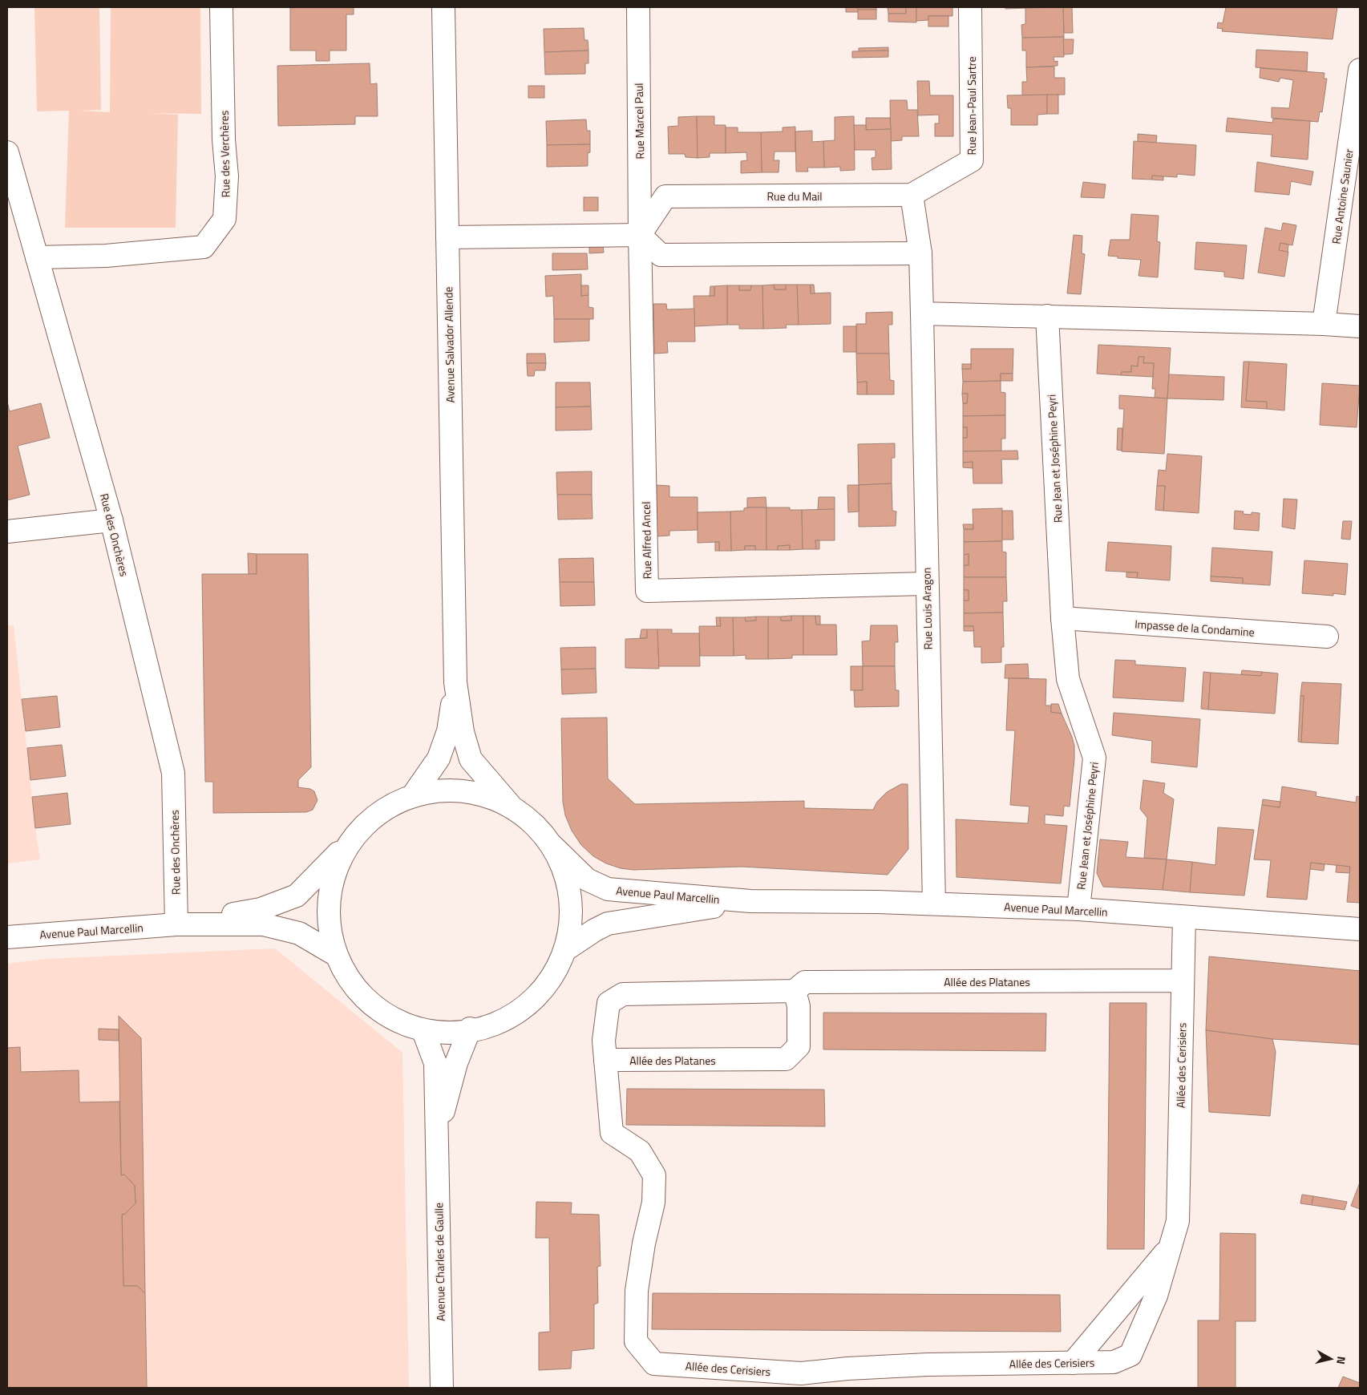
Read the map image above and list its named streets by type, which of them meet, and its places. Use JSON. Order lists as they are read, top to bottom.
{
  "streets": {
    "street": [
      "Rue Jean-Paul Sartre",
      "Rue Marcel Paul",
      "Rue des Verchères",
      "Rue du Mail",
      "Rue Antoine Saunier",
      "Avenue Salvador Allende",
      "Rue Jean et Joséphine Peyri",
      "Rue des Onchères",
      "Rue Alfred Ancel",
      "Rue Louis Aragon",
      "Impasse de la Condamine",
      "Avenue Paul Marcellin",
      "Allée des Platanes",
      "Allée des Cerisiers",
      "Avenue Charles de Gaulle"
    ]
  },
  "crossings": [
    ["Rue Jean-Paul Sartre", "Rue du Mail"],
    ["Rue Marcel Paul", "Rue du Mail"],
    ["Rue Marcel Paul", "Rue Alfred Ancel"],
    ["Rue des Verchères", "Rue des Onchères"],
    ["Rue du Mail", "Rue Alfred Ancel"],
    ["Avenue Salvador Allende", "Avenue Paul Marcellin"],
    ["Rue Jean et Joséphine Peyri", "Impasse de la Condamine"],
    ["Rue Jean et Joséphine Peyri", "Avenue Paul Marcellin"],
    ["Rue des Onchères", "Avenue Paul Marcellin"],
    ["Rue Alfred Ancel", "Rue Louis Aragon"],
    ["Rue Louis Aragon", "Avenue Paul Marcellin"],
    ["Avenue Paul Marcellin", "Allée des Cerisiers"],
    ["Allée des Platanes", "Allée des Cerisiers"]
  ],
  "north": "right"
}
